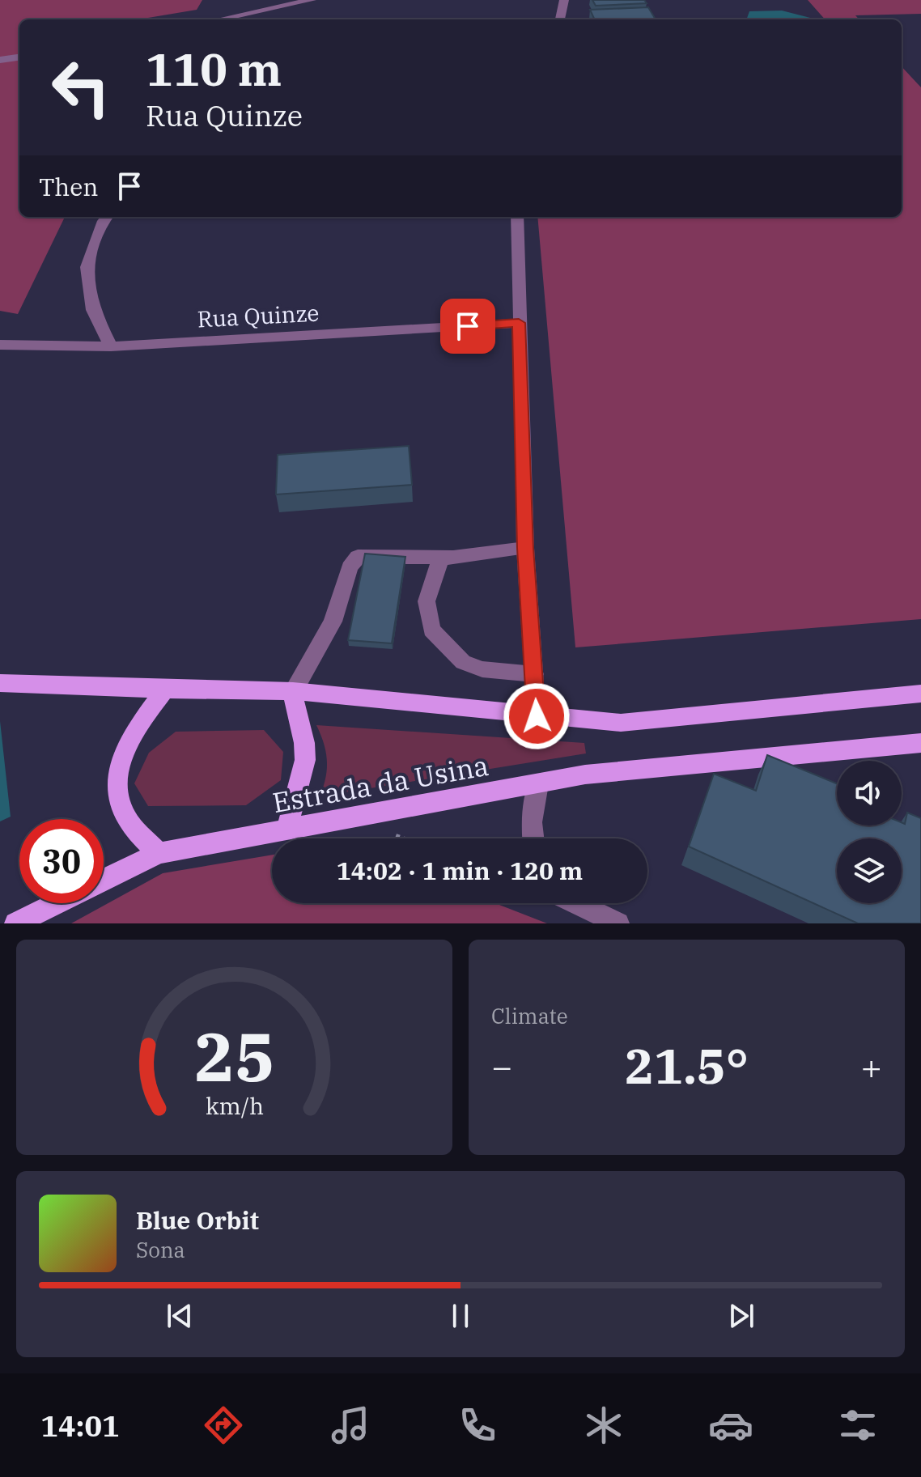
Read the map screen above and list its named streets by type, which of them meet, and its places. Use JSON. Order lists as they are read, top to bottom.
{
  "streets": {
    "main road": ["Estrada da Usina"],
    "street": ["Rua Quinze"]
  },
  "page": {
    "turn": ["110 m", "Rua Quinze"],
    "then": "Then",
    "limit": "30",
    "trip": "14:02 · 1 min · 120 m",
    "tile": "Climate",
    "heat": ["−", "21.5°", "+"],
    "song": ["Blue Orbit", "Sona"],
    "tabs": "14:01",
    "gauge": ["25", "km/h"]
  }
}
